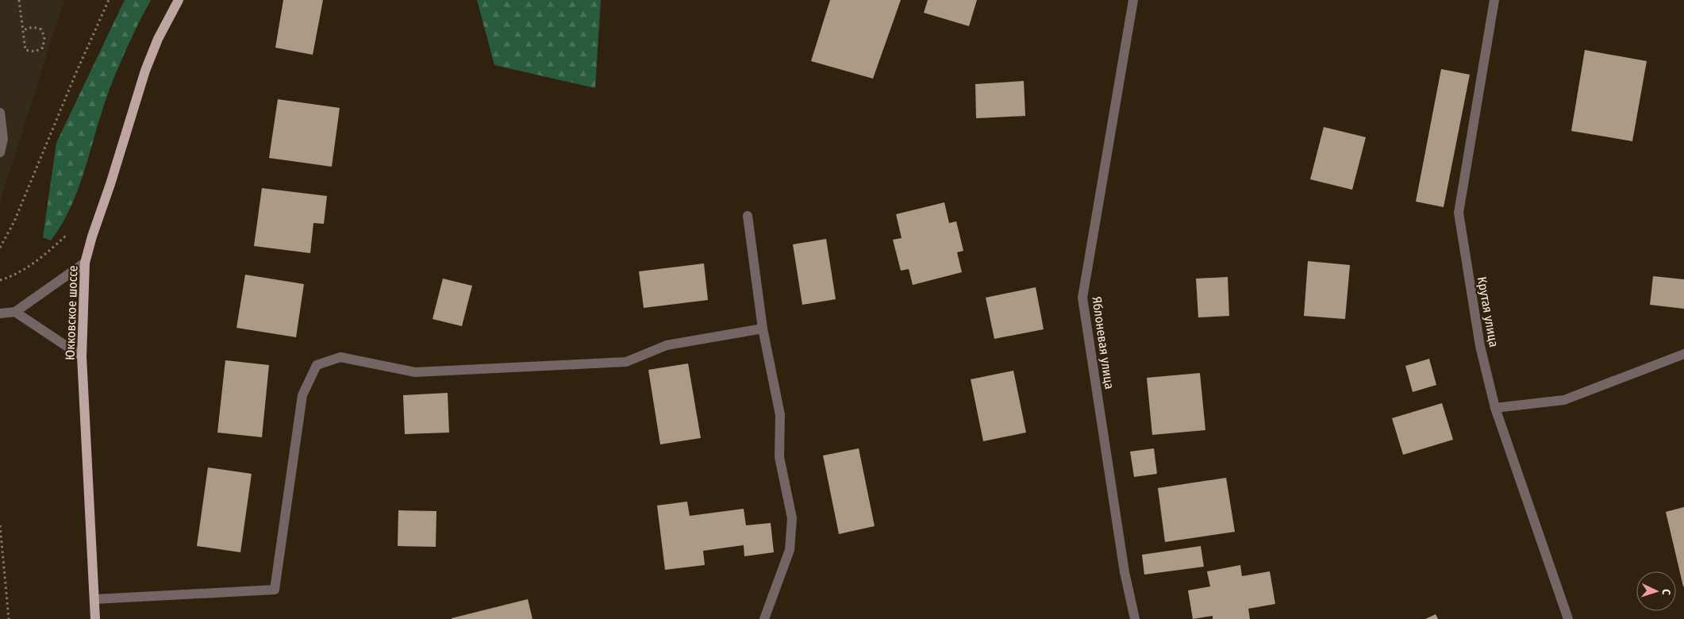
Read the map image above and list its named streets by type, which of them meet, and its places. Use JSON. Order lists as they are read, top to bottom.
{
  "streets": {
    "main road": ["Юкковское шоссе"],
    "street": ["Крутая улица", "Яблоневая улица"]
  },
  "north": "right"
}
